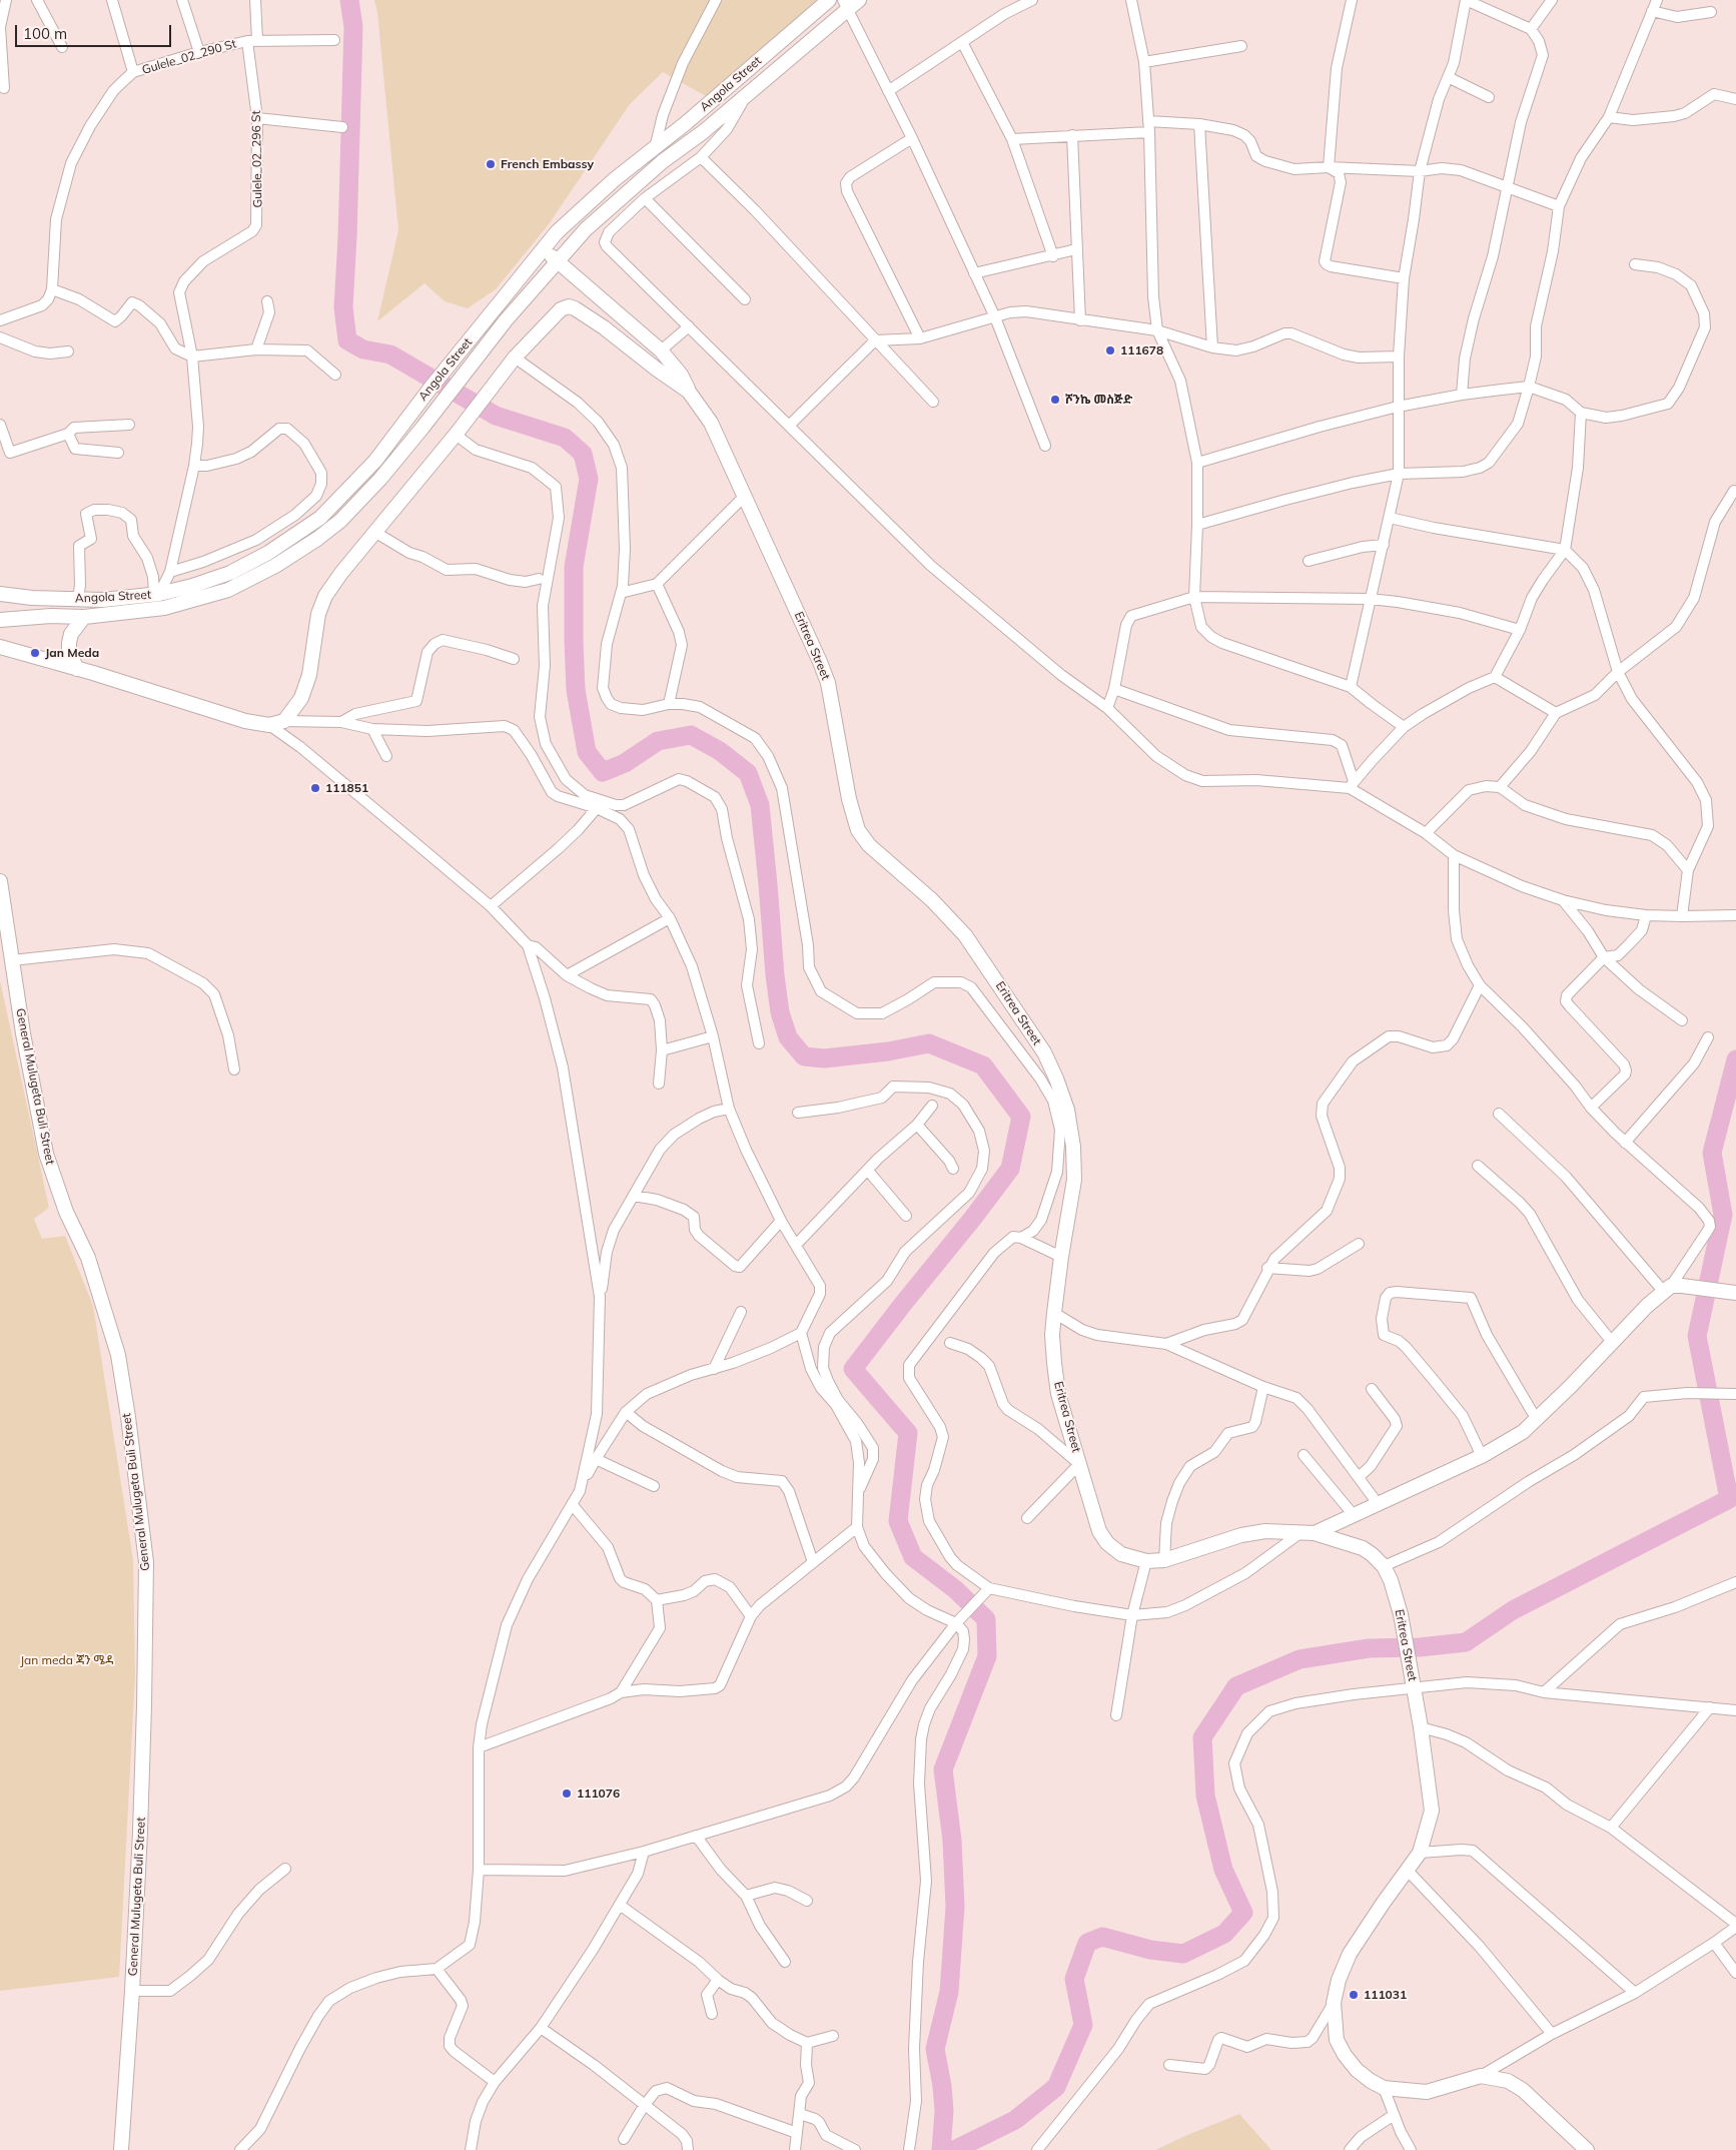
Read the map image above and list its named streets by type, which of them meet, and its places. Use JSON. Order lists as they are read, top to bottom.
{
  "streets": {
    "main road": ["Angola Street", "Eritrea Street", "General Mulugeta Buli Street"],
    "street": ["Gulele_02_290 St", "Gulele_02_296 St"]
  },
  "crossings": [
    ["Gulele_02_290 St", "Gulele_02_296 St"],
    ["Angola Street", "Gulele_02_296 St"]
  ],
  "parks": ["Jan meda ጃን ሜዳ"],
  "places": [
    "French Embassy",
    "111678",
    "ሾንኬ መስጅድ",
    "Jan Meda",
    "111851",
    "111076",
    "111031"
  ],
  "scale_bar": "100 m"
}
